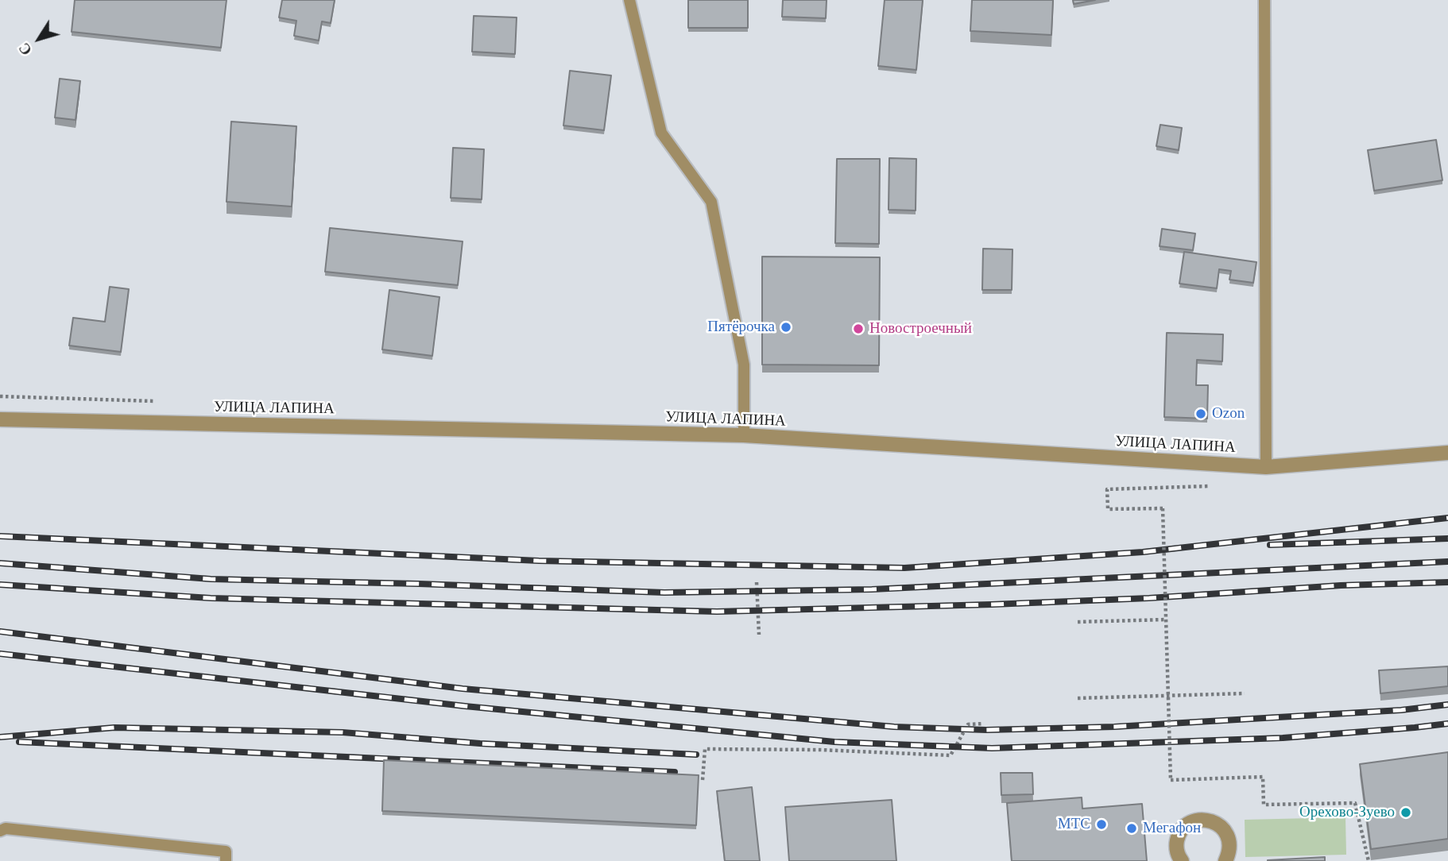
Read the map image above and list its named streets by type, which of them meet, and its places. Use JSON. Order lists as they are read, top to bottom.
{
  "streets": {
    "street": ["УЛИЦА ЛАПИНА"]
  },
  "places": [
    "Пятёрочка",
    "Новостроечный",
    "Ozon",
    "Орехово-Зуево",
    "МТС",
    "Мегафон"
  ],
  "north": "bottom left"
}
